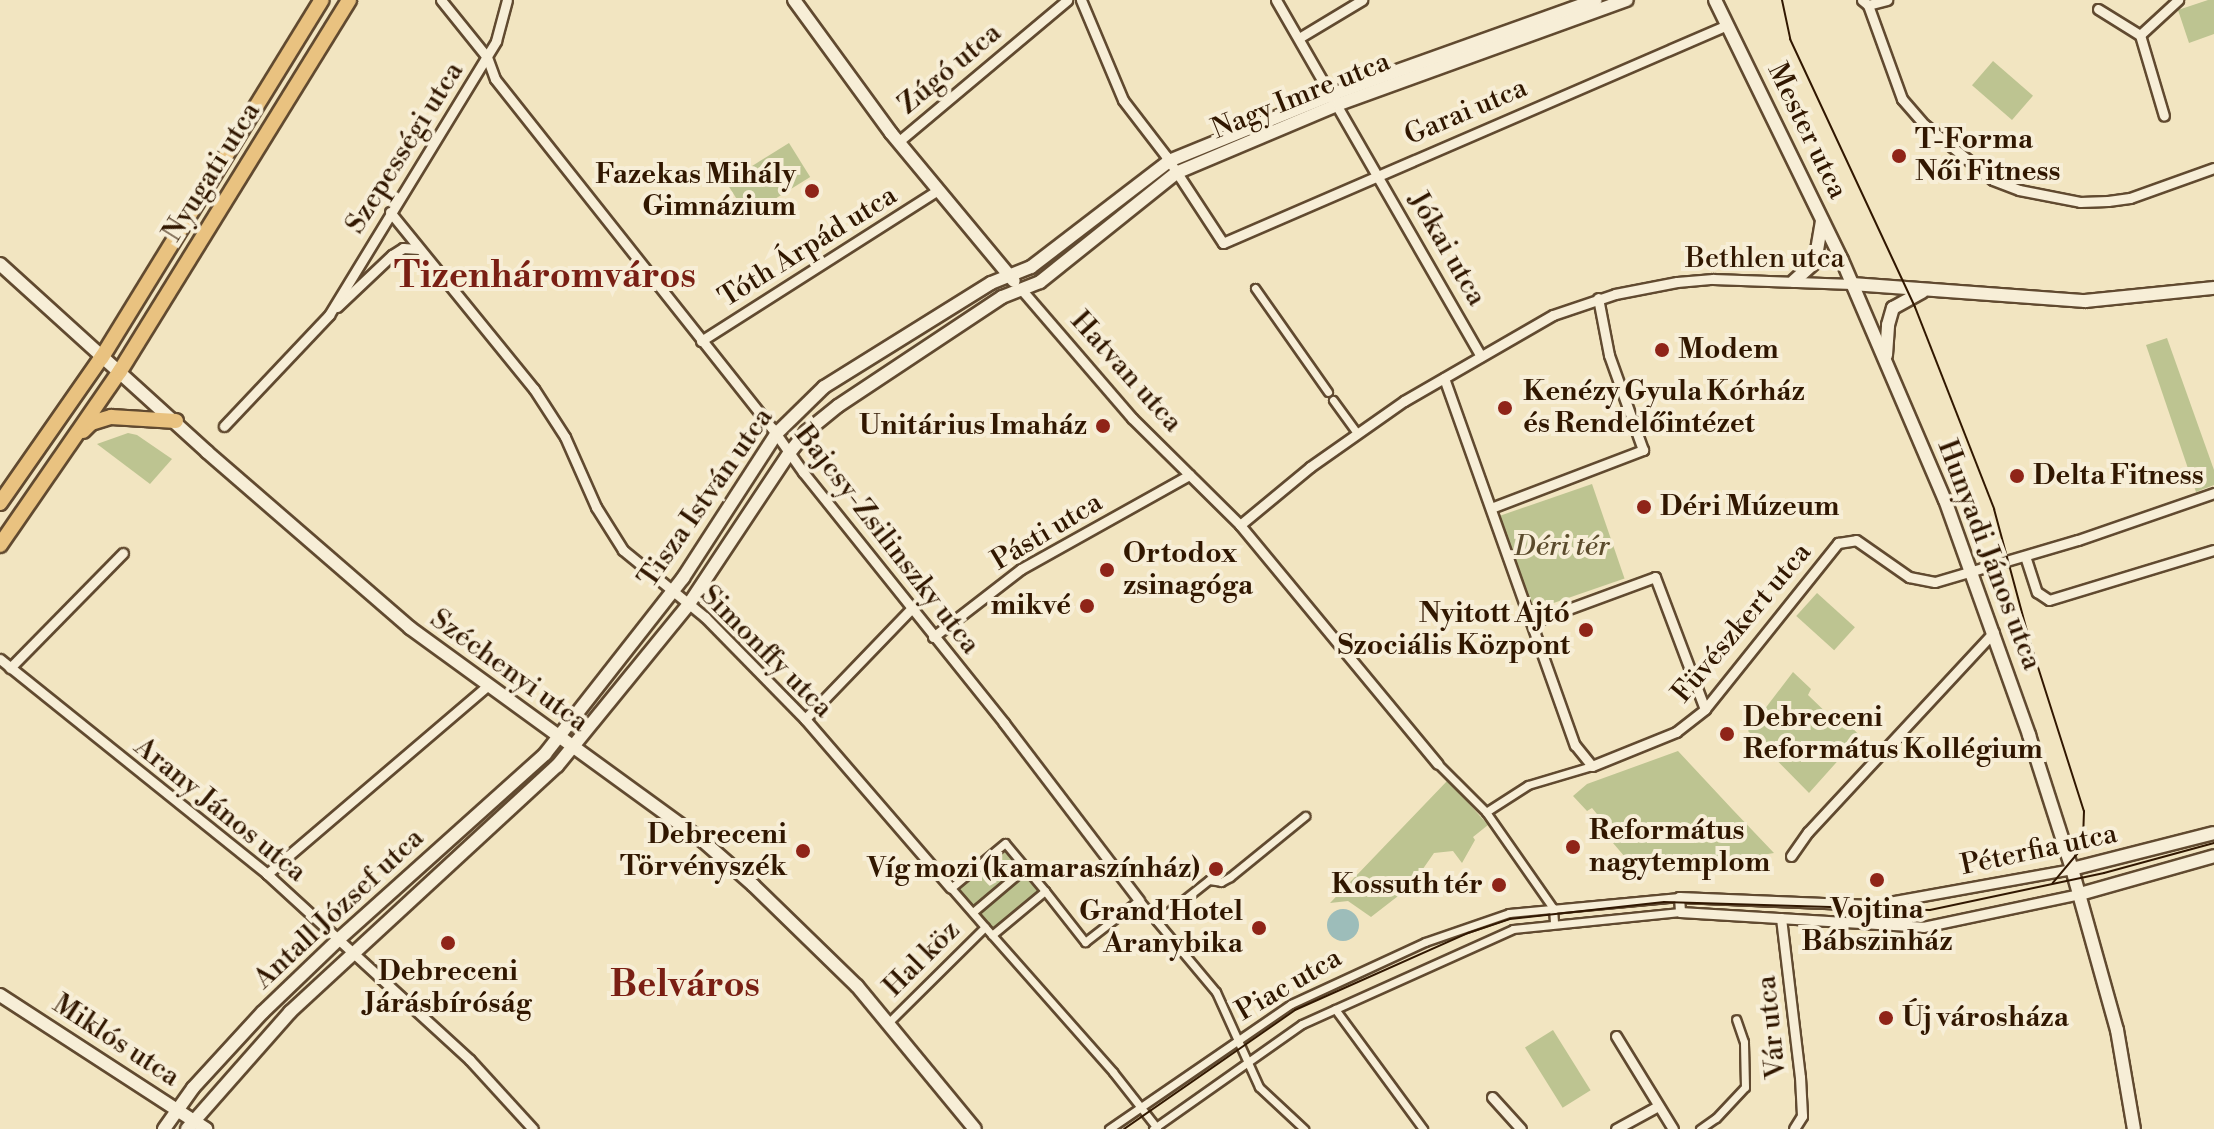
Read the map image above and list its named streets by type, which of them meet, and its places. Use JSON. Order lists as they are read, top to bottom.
{
  "streets": {
    "main road": ["Nyugati utca"],
    "street": [
      "Zúgó utca",
      "Nagy Imre utca",
      "Garai utca",
      "Mester utca",
      "Szepességi utca",
      "Tóth Árpád utca",
      "Jókai utca",
      "Bethlen utca",
      "Hatvan utca",
      "Tisza István utca",
      "Pásti utca",
      "Bajcsy-Zsilinszky utca",
      "Hunyadi János utca",
      "Füvészkert utca",
      "Simonffy utca",
      "Széchenyi utca",
      "Arany János utca",
      "Péterfia utca",
      "Antall József utca",
      "Hal köz",
      "Piac utca",
      "Vár utca",
      "Miklós utca"
    ]
  },
  "crossings": [
    ["Zúgó utca", "Hatvan utca"],
    ["Nagy Imre utca", "Garai utca"],
    ["Nagy Imre utca", "Jókai utca"],
    ["Nagy Imre utca", "Hatvan utca"],
    ["Nagy Imre utca", "Tisza István utca"],
    ["Garai utca", "Mester utca"],
    ["Garai utca", "Jókai utca"],
    ["Mester utca", "Bethlen utca"],
    ["Mester utca", "Hunyadi János utca"],
    ["Szepességi utca", "Bajcsy-Zsilinszky utca"],
    ["Szepességi utca", "Simonffy utca"],
    ["Nyugati utca", "Széchenyi utca"],
    ["Tóth Árpád utca", "Hatvan utca"],
    ["Tóth Árpád utca", "Bajcsy-Zsilinszky utca"],
    ["Jókai utca", "Bethlen utca"],
    ["Bethlen utca", "Hatvan utca"],
    ["Bethlen utca", "Hunyadi János utca"],
    ["Hatvan utca", "Tisza István utca"],
    ["Hatvan utca", "Pásti utca"],
    ["Tisza István utca", "Bajcsy-Zsilinszky utca"],
    ["Tisza István utca", "Simonffy utca"],
    ["Tisza István utca", "Széchenyi utca"],
    ["Tisza István utca", "Antall József utca"],
    ["Pásti utca", "Bajcsy-Zsilinszky utca"],
    ["Bajcsy-Zsilinszky utca", "Piac utca"],
    ["Hunyadi János utca", "Füvészkert utca"],
    ["Hunyadi János utca", "Péterfia utca"],
    ["Simonffy utca", "Hal köz"],
    ["Széchenyi utca", "Antall József utca"],
    ["Széchenyi utca", "Hal köz"],
    ["Arany János utca", "Antall József utca"],
    ["Péterfia utca", "Piac utca"],
    ["Péterfia utca", "Vár utca"],
    ["Antall József utca", "Miklós utca"]
  ],
  "districts": ["Tizenháromváros", "Belváros"],
  "parks": ["Déri tér"],
  "places": [
    "T-Forma Női Fitness",
    "Fazekas Mihály Gimnázium",
    "Modem",
    "Kenézy Gyula Kórház és Rendelőintézet",
    "Unitárius Imaház",
    "Delta Fitness",
    "Déri Múzeum",
    "Ortodox zsinagóga",
    "mikvé",
    "Nyitott Ajtó Szociális Központ",
    "Debreceni Református Kollégium",
    "Református nagytemplom",
    "Debreceni Törvényszék",
    "Víg mozi (kamaraszínház)",
    "Vojtina Bábszinház",
    "Kossuth tér",
    "Grand Hotel Aranybika",
    "Debreceni Járásbíróság",
    "Új városháza"
  ]
}
